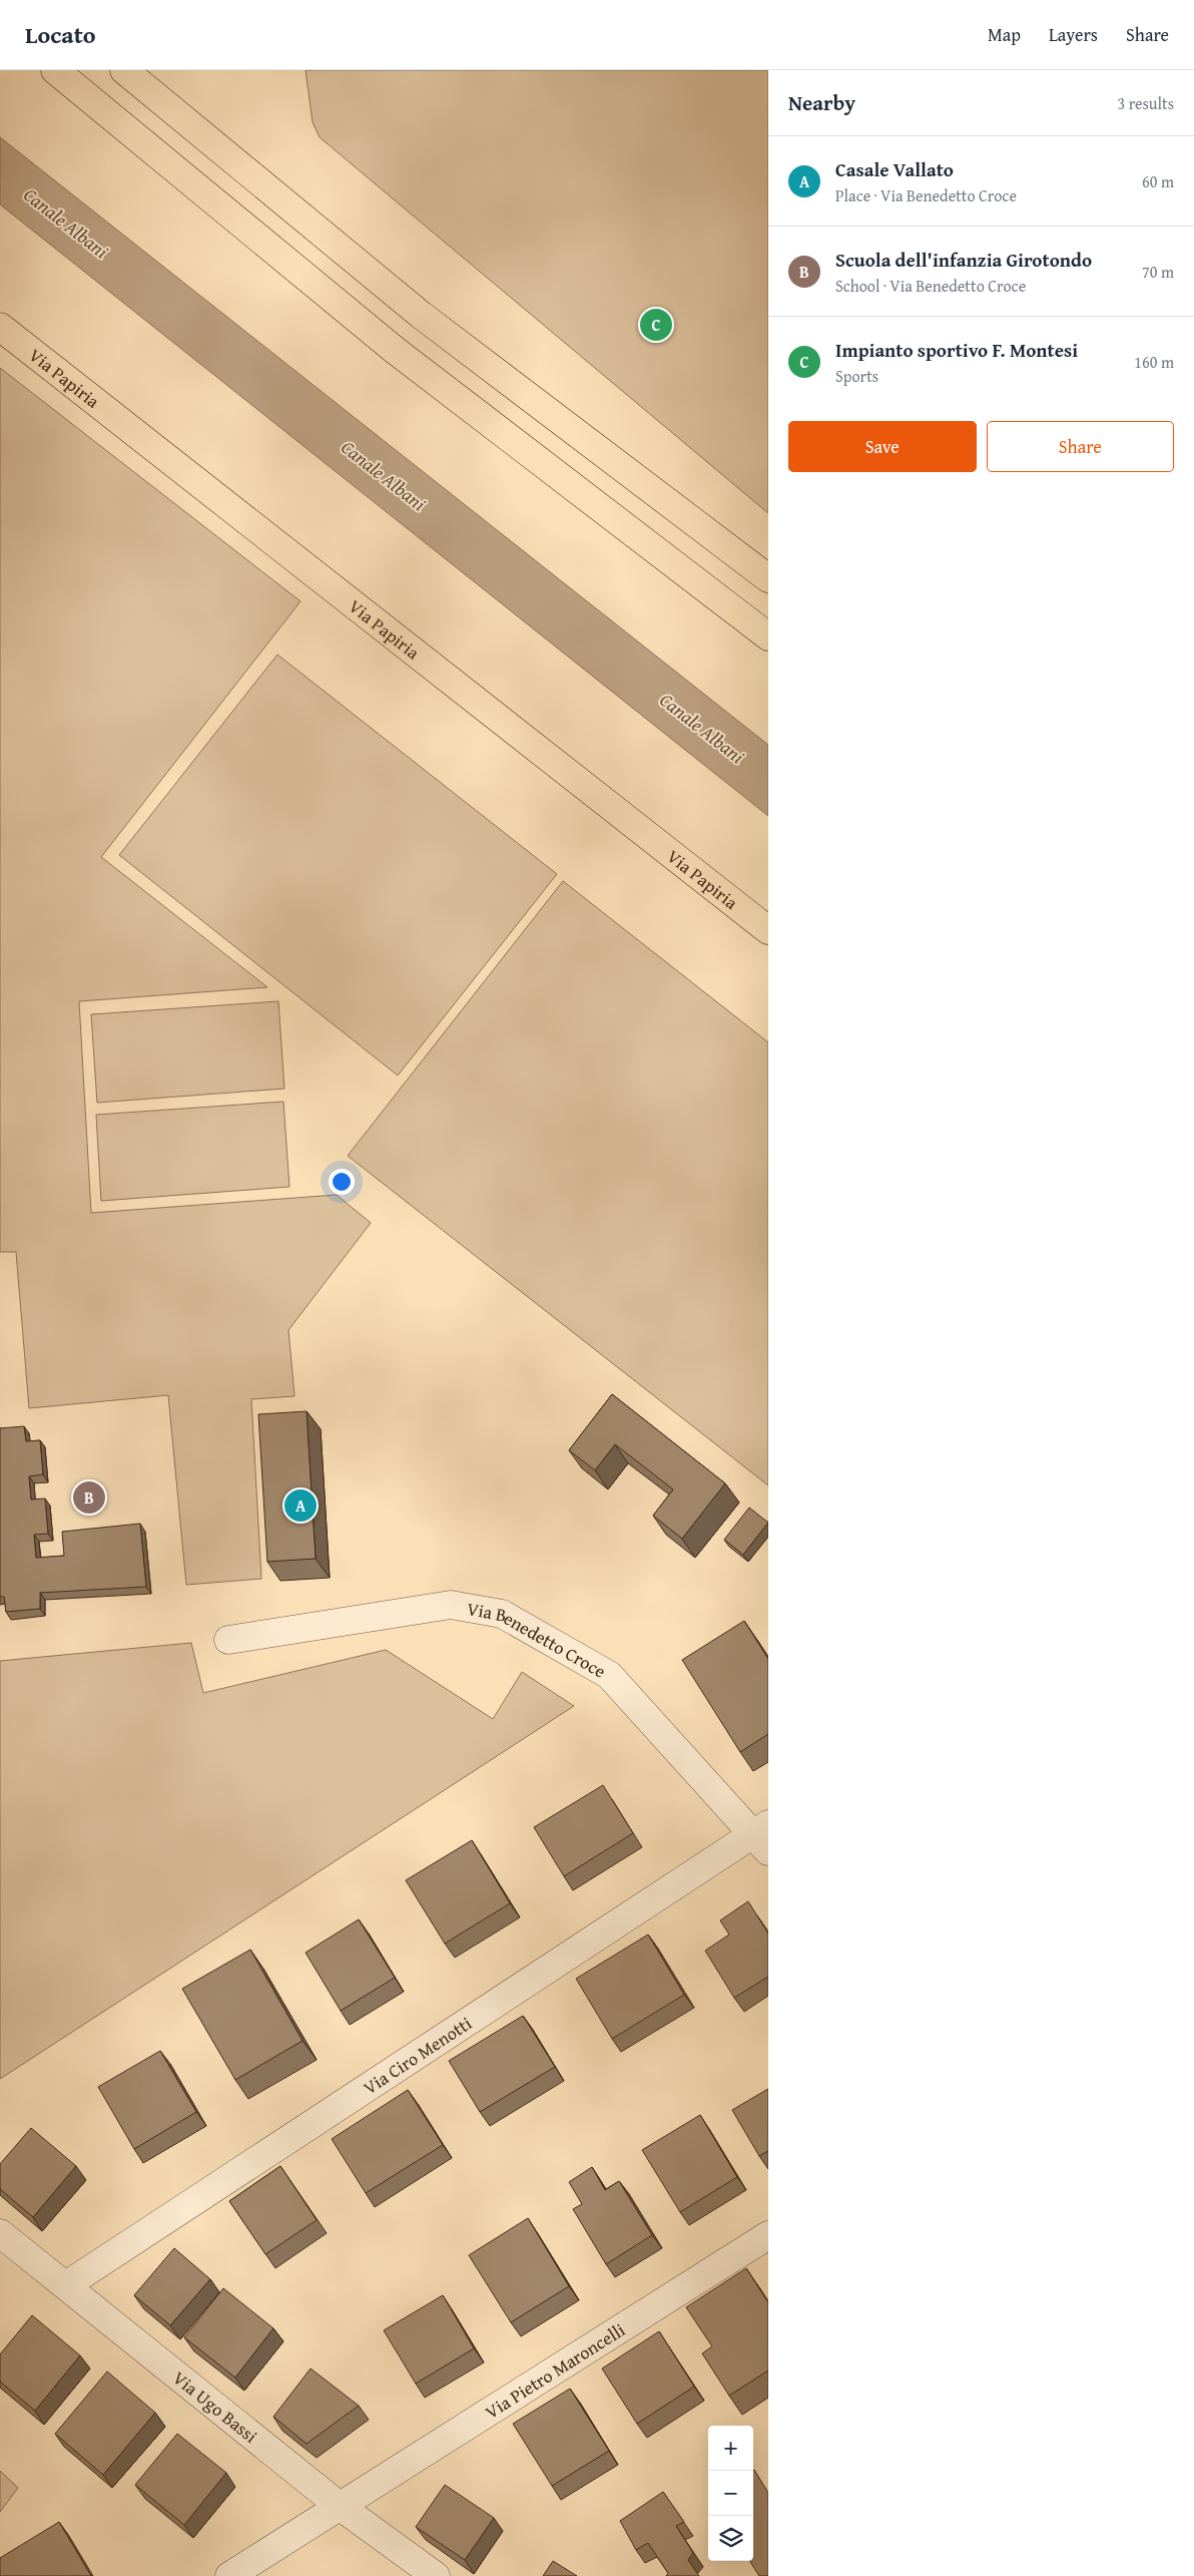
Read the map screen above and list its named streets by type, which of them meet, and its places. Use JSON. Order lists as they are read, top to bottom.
{
  "streets": {
    "main road": ["Via Papiria"],
    "street": [
      "Via Benedetto Croce",
      "Via Ciro Menotti",
      "Via Pietro Maroncelli",
      "Via Ugo Bassi"
    ]
  },
  "crossings": [
    ["Via Benedetto Croce", "Via Ciro Menotti"],
    ["Via Ciro Menotti", "Via Ugo Bassi"],
    ["Via Pietro Maroncelli", "Via Ugo Bassi"]
  ],
  "water": ["Canale Albani"],
  "page": {
    "header": "Locato",
    "nav": ["Map", "Layers", "Share"],
    "heading": ["Nearby", "3 results"],
    "list": [
      {
        "mark": "A",
        "name": "Casale Vallato",
        "note": "Place · Via Benedetto Croce",
        "value": "60 m"
      },
      {
        "mark": "B",
        "name": "Scuola dell'infanzia Girotondo",
        "note": "School · Via Benedetto Croce",
        "value": "70 m"
      },
      {
        "mark": "C",
        "name": "Impianto sportivo F. Montesi",
        "note": "Sports",
        "value": "160 m"
      }
    ],
    "pins": ["C", "B", "A"],
    "buttons": ["Save", "Share"],
    "map_buttons": ["+", "−"]
  }
}
